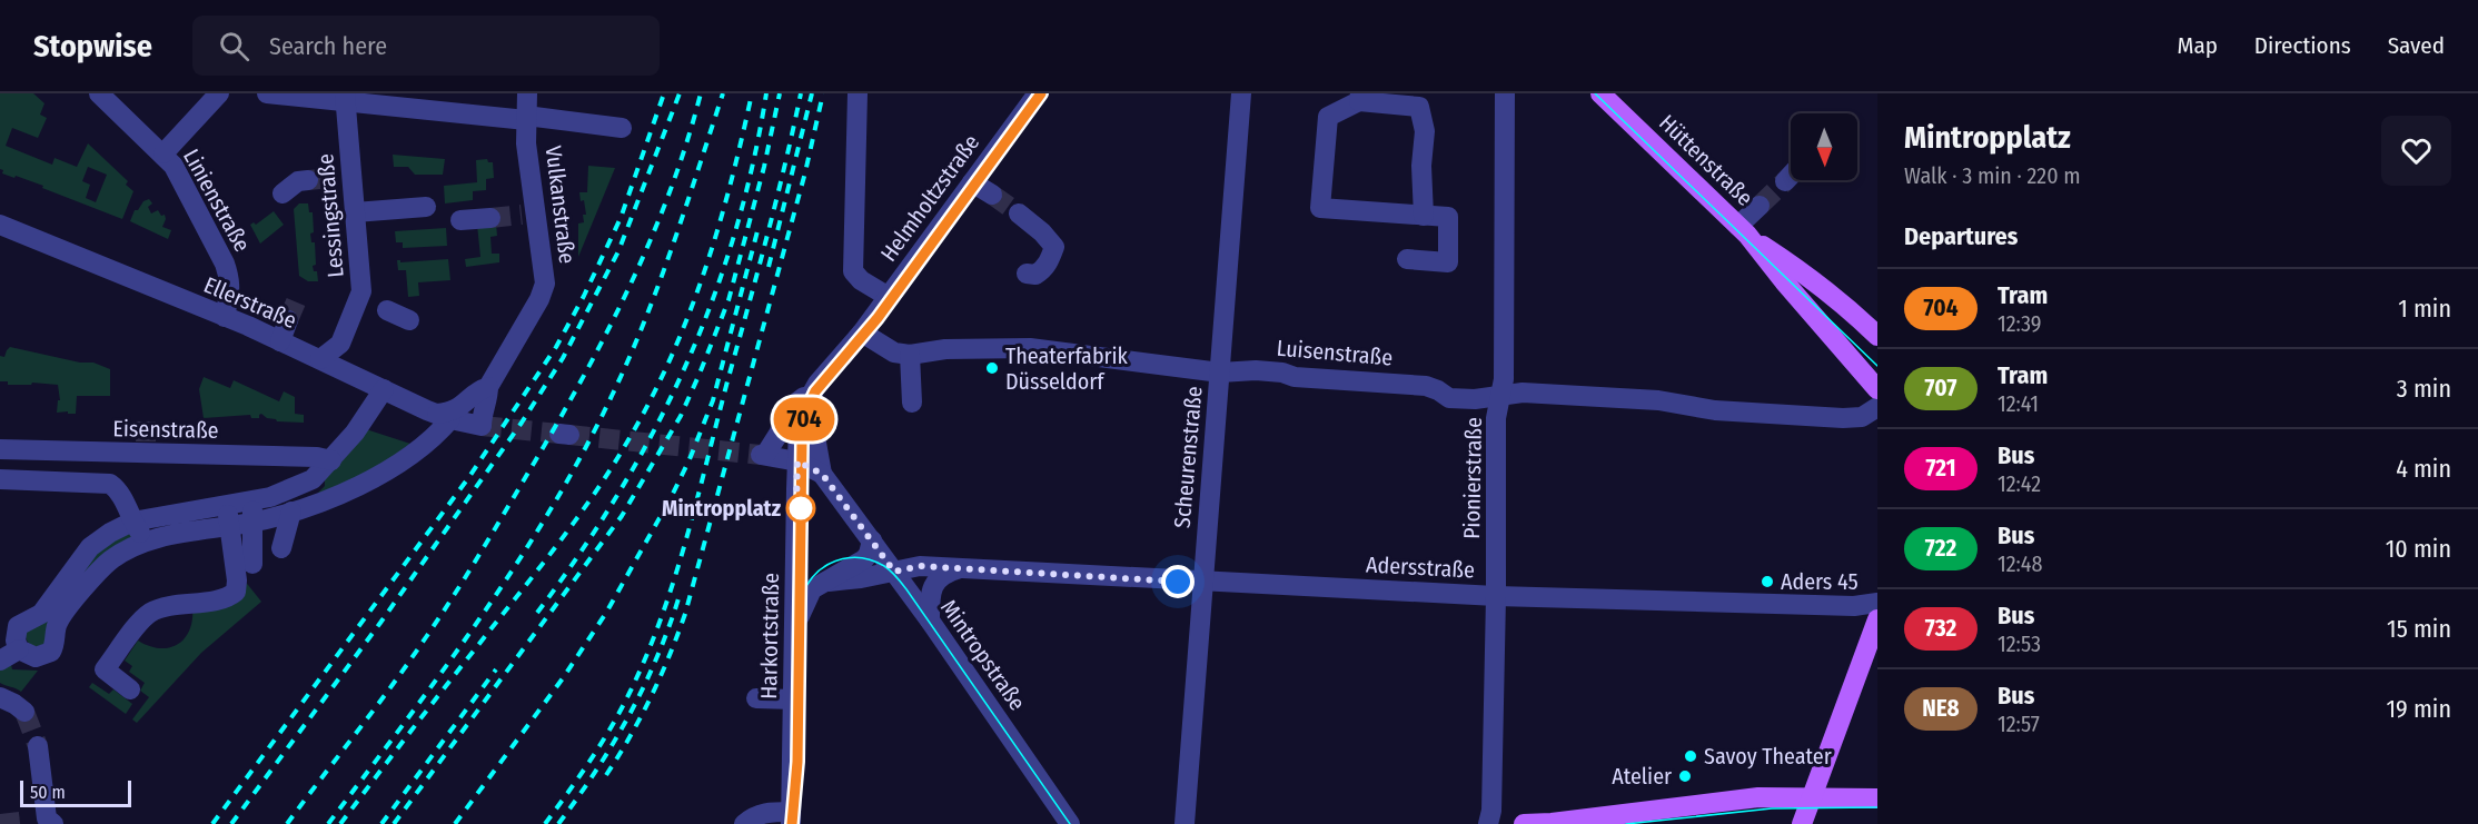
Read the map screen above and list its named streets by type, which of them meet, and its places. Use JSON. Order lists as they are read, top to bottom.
{
  "streets": {
    "main road": ["Hüttenstraße"],
    "street": [
      "Helmholtzstraße",
      "Linienstraße",
      "Vulkanstraße",
      "Lessingstraße",
      "Ellerstraße",
      "Luisenstraße",
      "Eisenstraße",
      "Scheurenstraße",
      "Pionierstraße",
      "Adersstraße",
      "Harkortstraße",
      "Mintropstraße"
    ]
  },
  "crossings": [
    ["Helmholtzstraße", "Luisenstraße"],
    ["Linienstraße", "Ellerstraße"],
    ["Vulkanstraße", "Ellerstraße"],
    ["Lessingstraße", "Ellerstraße"],
    ["Luisenstraße", "Scheurenstraße"],
    ["Luisenstraße", "Pionierstraße"],
    ["Scheurenstraße", "Adersstraße"],
    ["Pionierstraße", "Adersstraße"],
    ["Adersstraße", "Mintropstraße"],
    ["Harkortstraße", "Mintropstraße"]
  ],
  "places": [
    "Theaterfabrik Düsseldorf",
    "Mintropplatz",
    "Aders 45",
    "Savoy Theater",
    "Atelier"
  ],
  "lines": ["tram line 704"],
  "scale_bar": "50 m",
  "north": "bottom",
  "page": {
    "header": "Stopwise",
    "search": "Search here",
    "nav": ["Map", "Directions", "Saved"],
    "on_map": "704",
    "heading": [
      ["Mintropplatz", "Walk · 3 min · 220 m"],
      "Departures"
    ],
    "list": [
      {
        "mark": "704",
        "name": "Tram",
        "note": "12:39",
        "value": "1 min"
      },
      {
        "mark": "707",
        "name": "Tram",
        "note": "12:41",
        "value": "3 min"
      },
      {
        "mark": "721",
        "name": "Bus",
        "note": "12:42",
        "value": "4 min"
      },
      {
        "mark": "722",
        "name": "Bus",
        "note": "12:48",
        "value": "10 min"
      },
      {
        "mark": "732",
        "name": "Bus",
        "note": "12:53",
        "value": "15 min"
      },
      {
        "mark": "NE8",
        "name": "Bus",
        "note": "12:57",
        "value": "19 min"
      }
    ],
    "scale": "50 m"
  }
}
